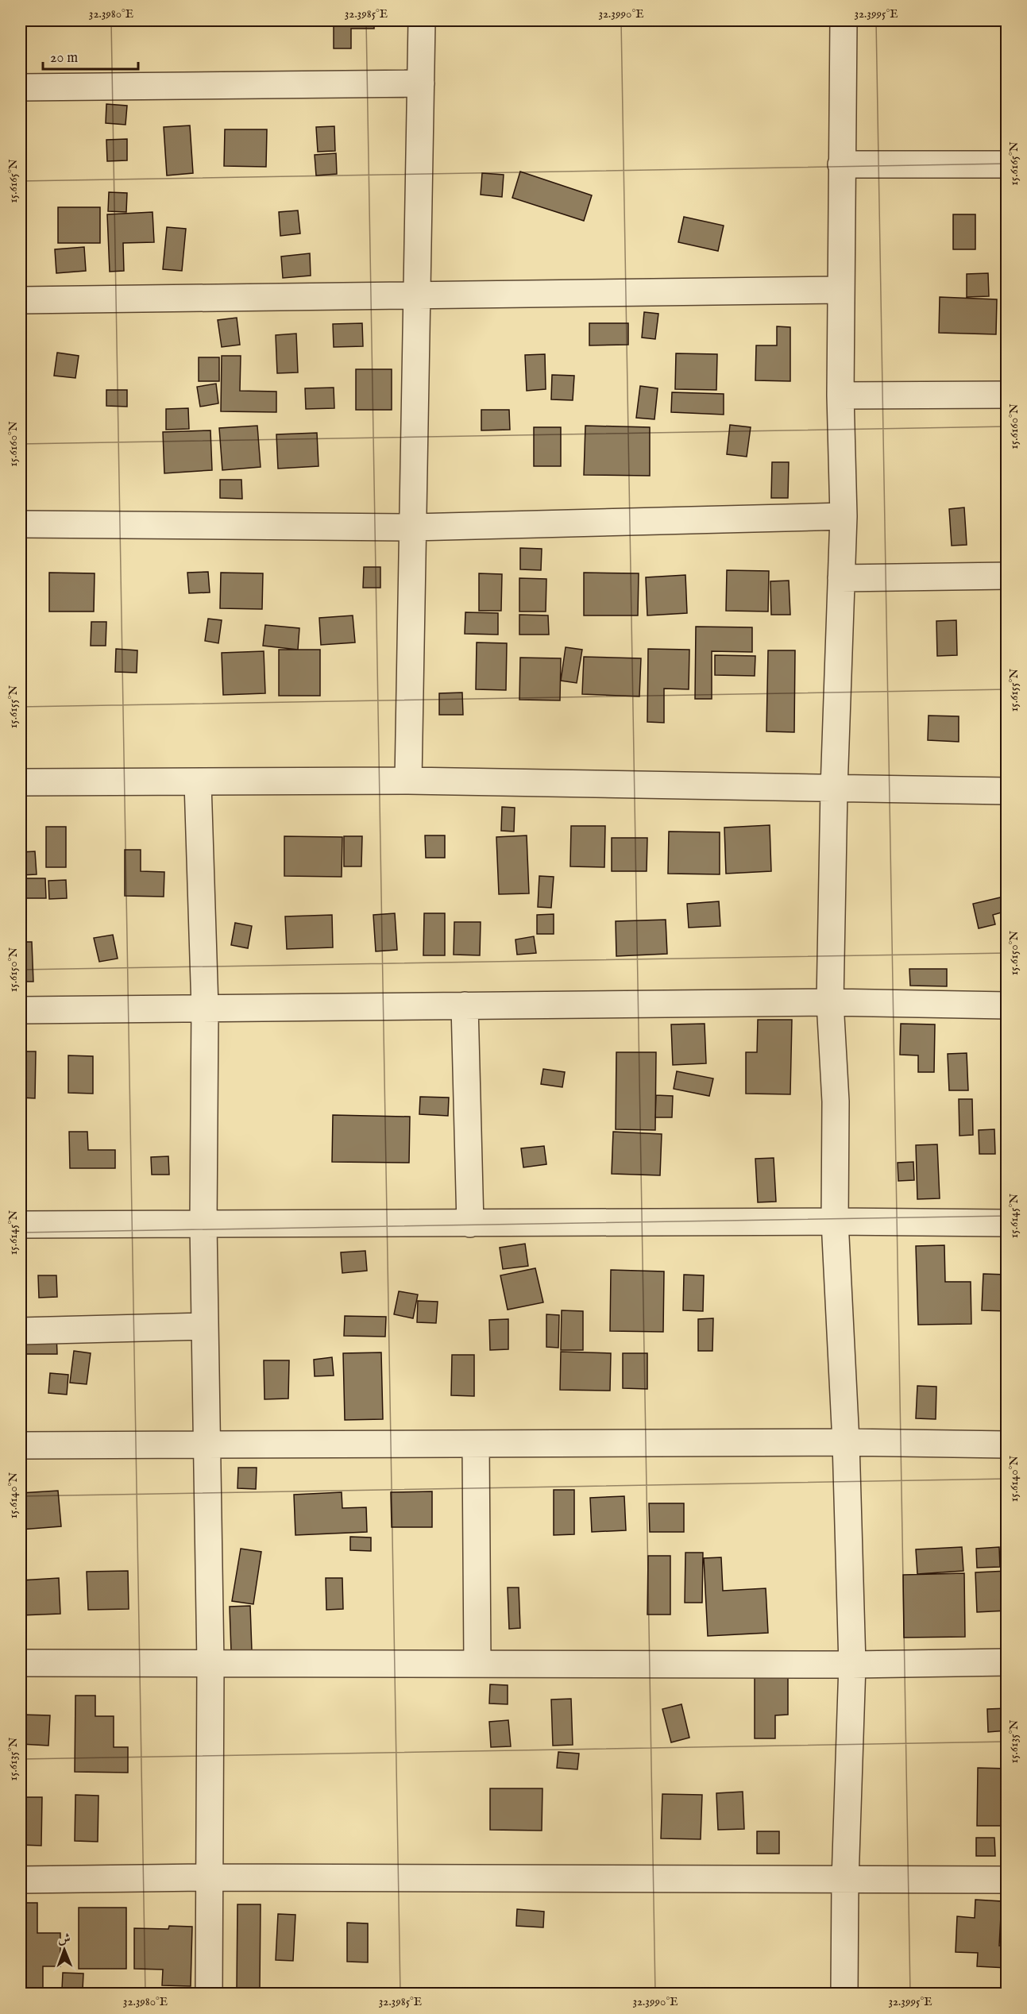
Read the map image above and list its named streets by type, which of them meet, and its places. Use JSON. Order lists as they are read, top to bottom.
{
  "scale_bar": "20 m",
  "north": "top",
  "coordinates": [
    "32.3980°E",
    "32.3985°E",
    "32.3990°E",
    "32.3995°E",
    "15.6165°N",
    "15.6160°N",
    "15.6155°N",
    "15.6150°N",
    "15.6145°N",
    "15.6140°N",
    "15.6135°N"
  ]
}
